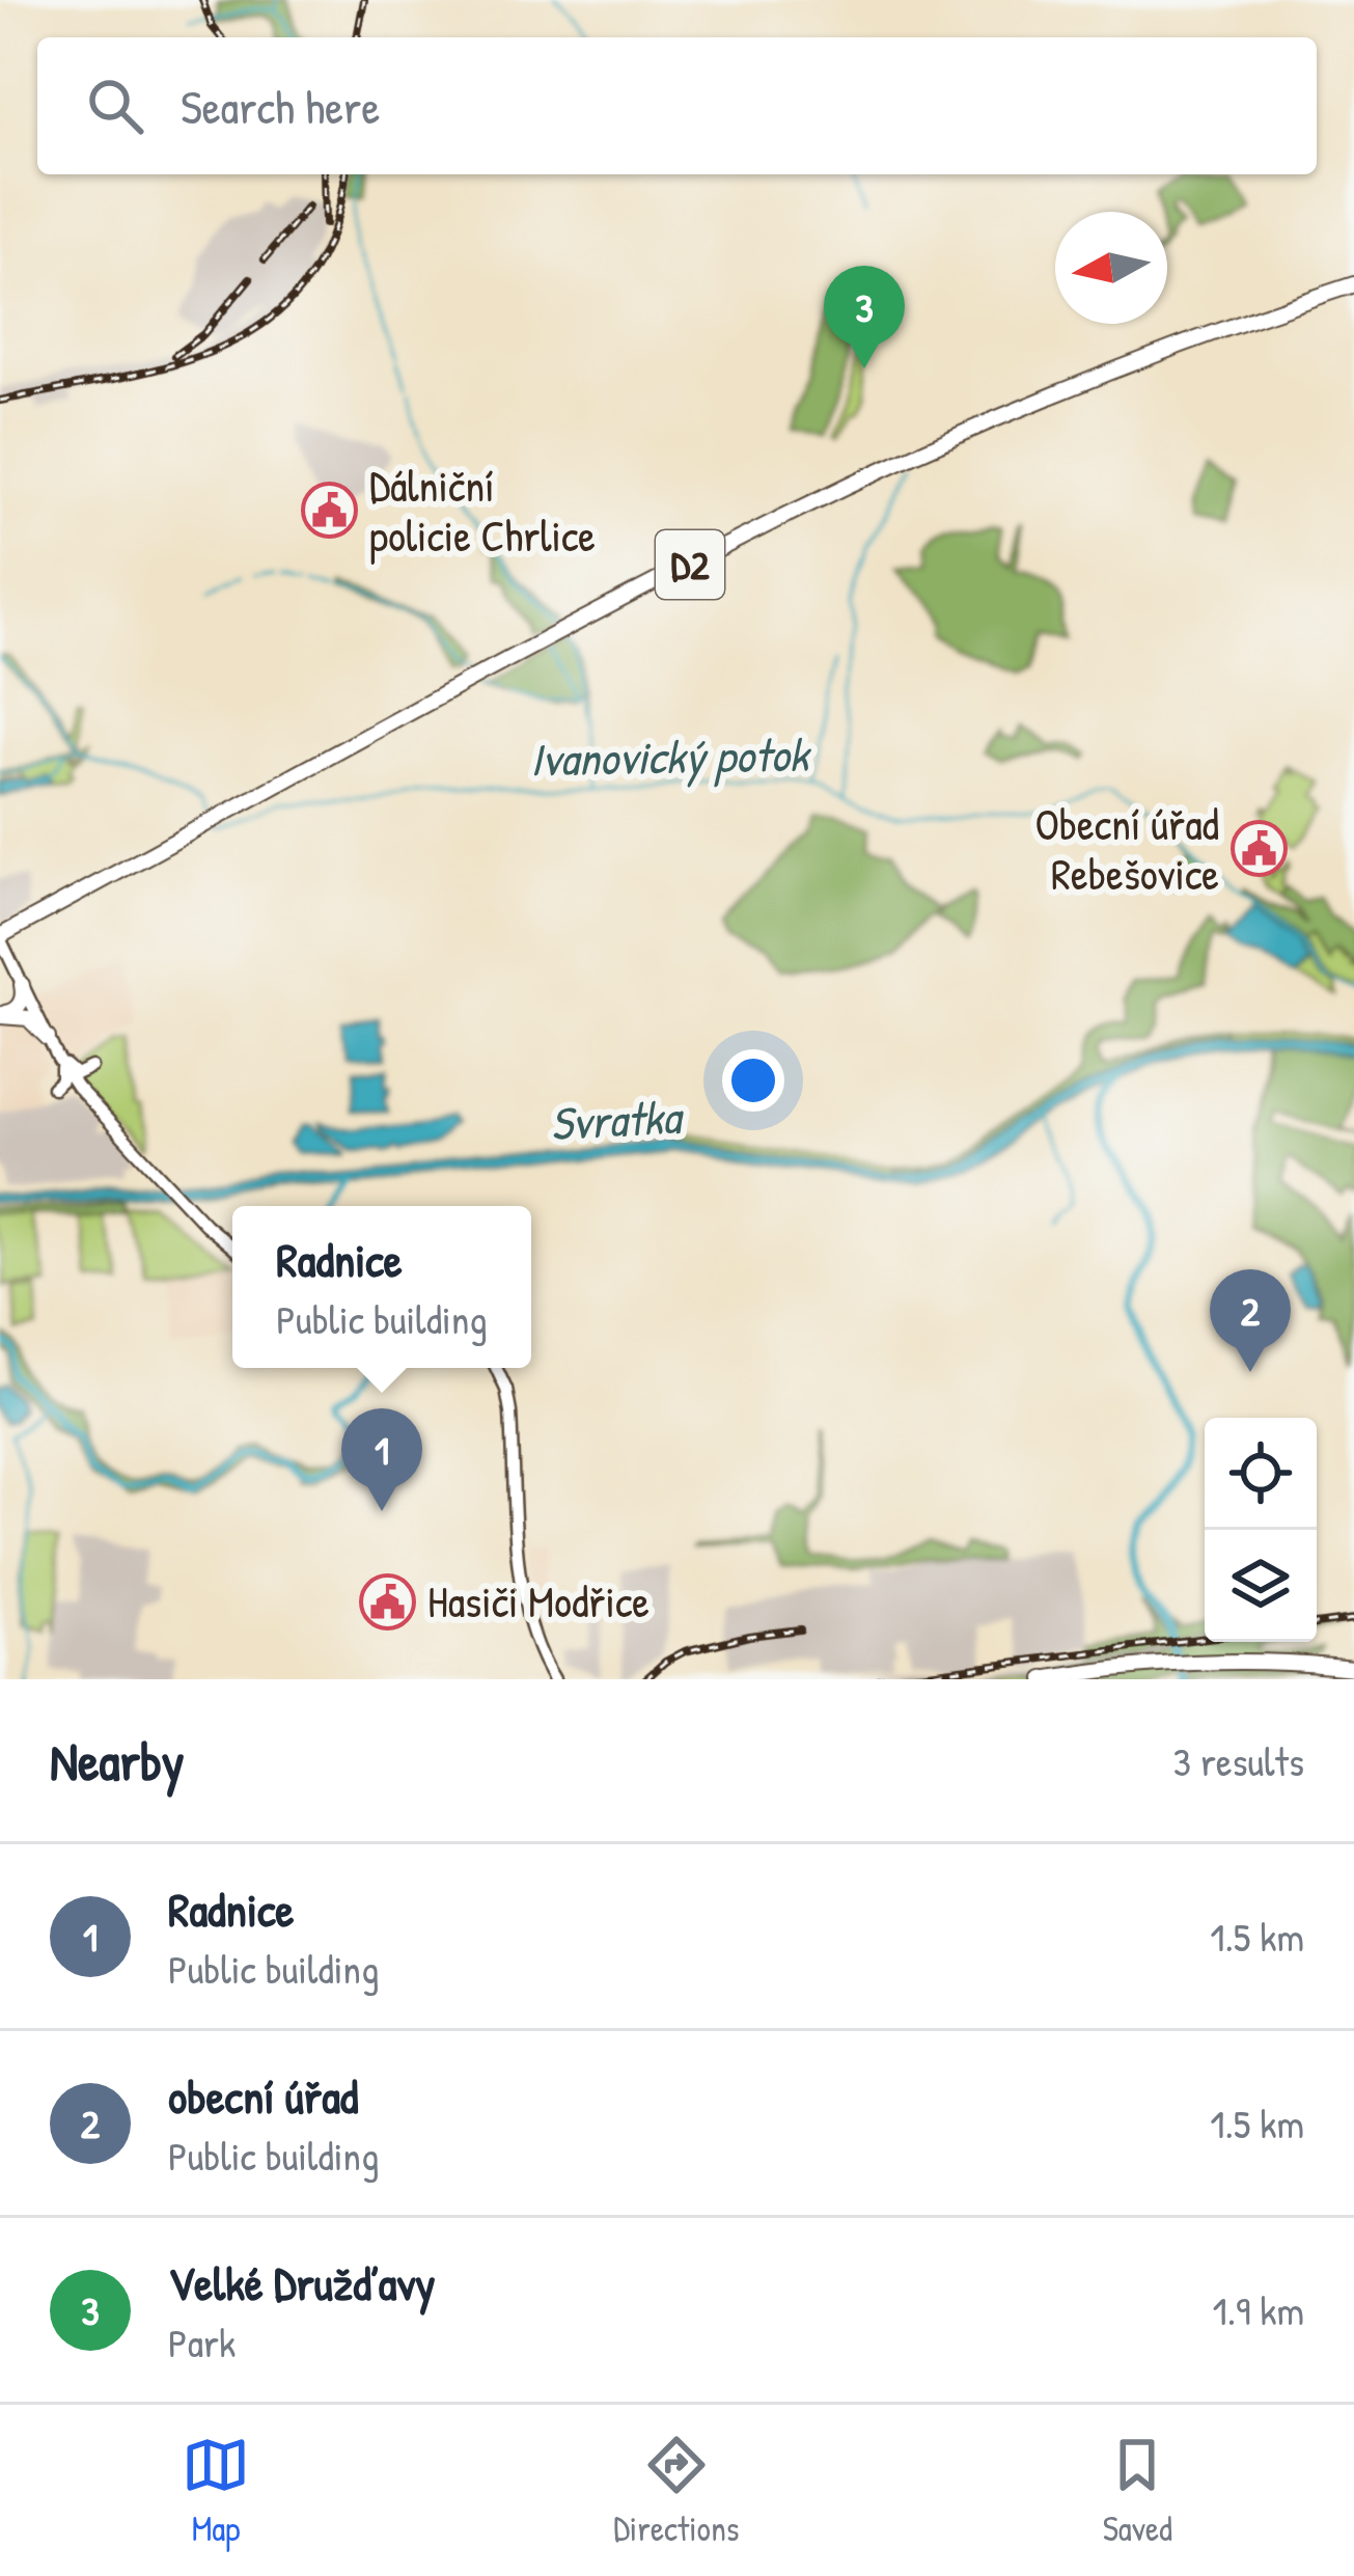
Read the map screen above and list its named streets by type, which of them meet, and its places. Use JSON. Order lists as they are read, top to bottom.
{
  "streets": {
    "highway": ["D2"]
  },
  "water": ["Ivanovický potok", "Svratka"],
  "places": {
    "public building": ["Dálniční policie Chrlice", "Obecní úřad Rebešovice", "Hasiči Modřice"]
  },
  "north": "left",
  "page": {
    "search": "Search here",
    "pins": ["3", "2", "1"],
    "popup": ["Radnice", "Public building"],
    "heading": ["Nearby", "3 results"],
    "list": [
      {
        "mark": "1",
        "name": "Radnice",
        "note": "Public building",
        "value": "1.5 km"
      },
      {
        "mark": "2",
        "name": "obecní úřad",
        "note": "Public building",
        "value": "1.5 km"
      },
      {
        "mark": "3",
        "name": "Velké Družďavy",
        "note": "Park",
        "value": "1.9 km"
      }
    ],
    "nav": ["Map", "Directions", "Saved"]
  }
}
